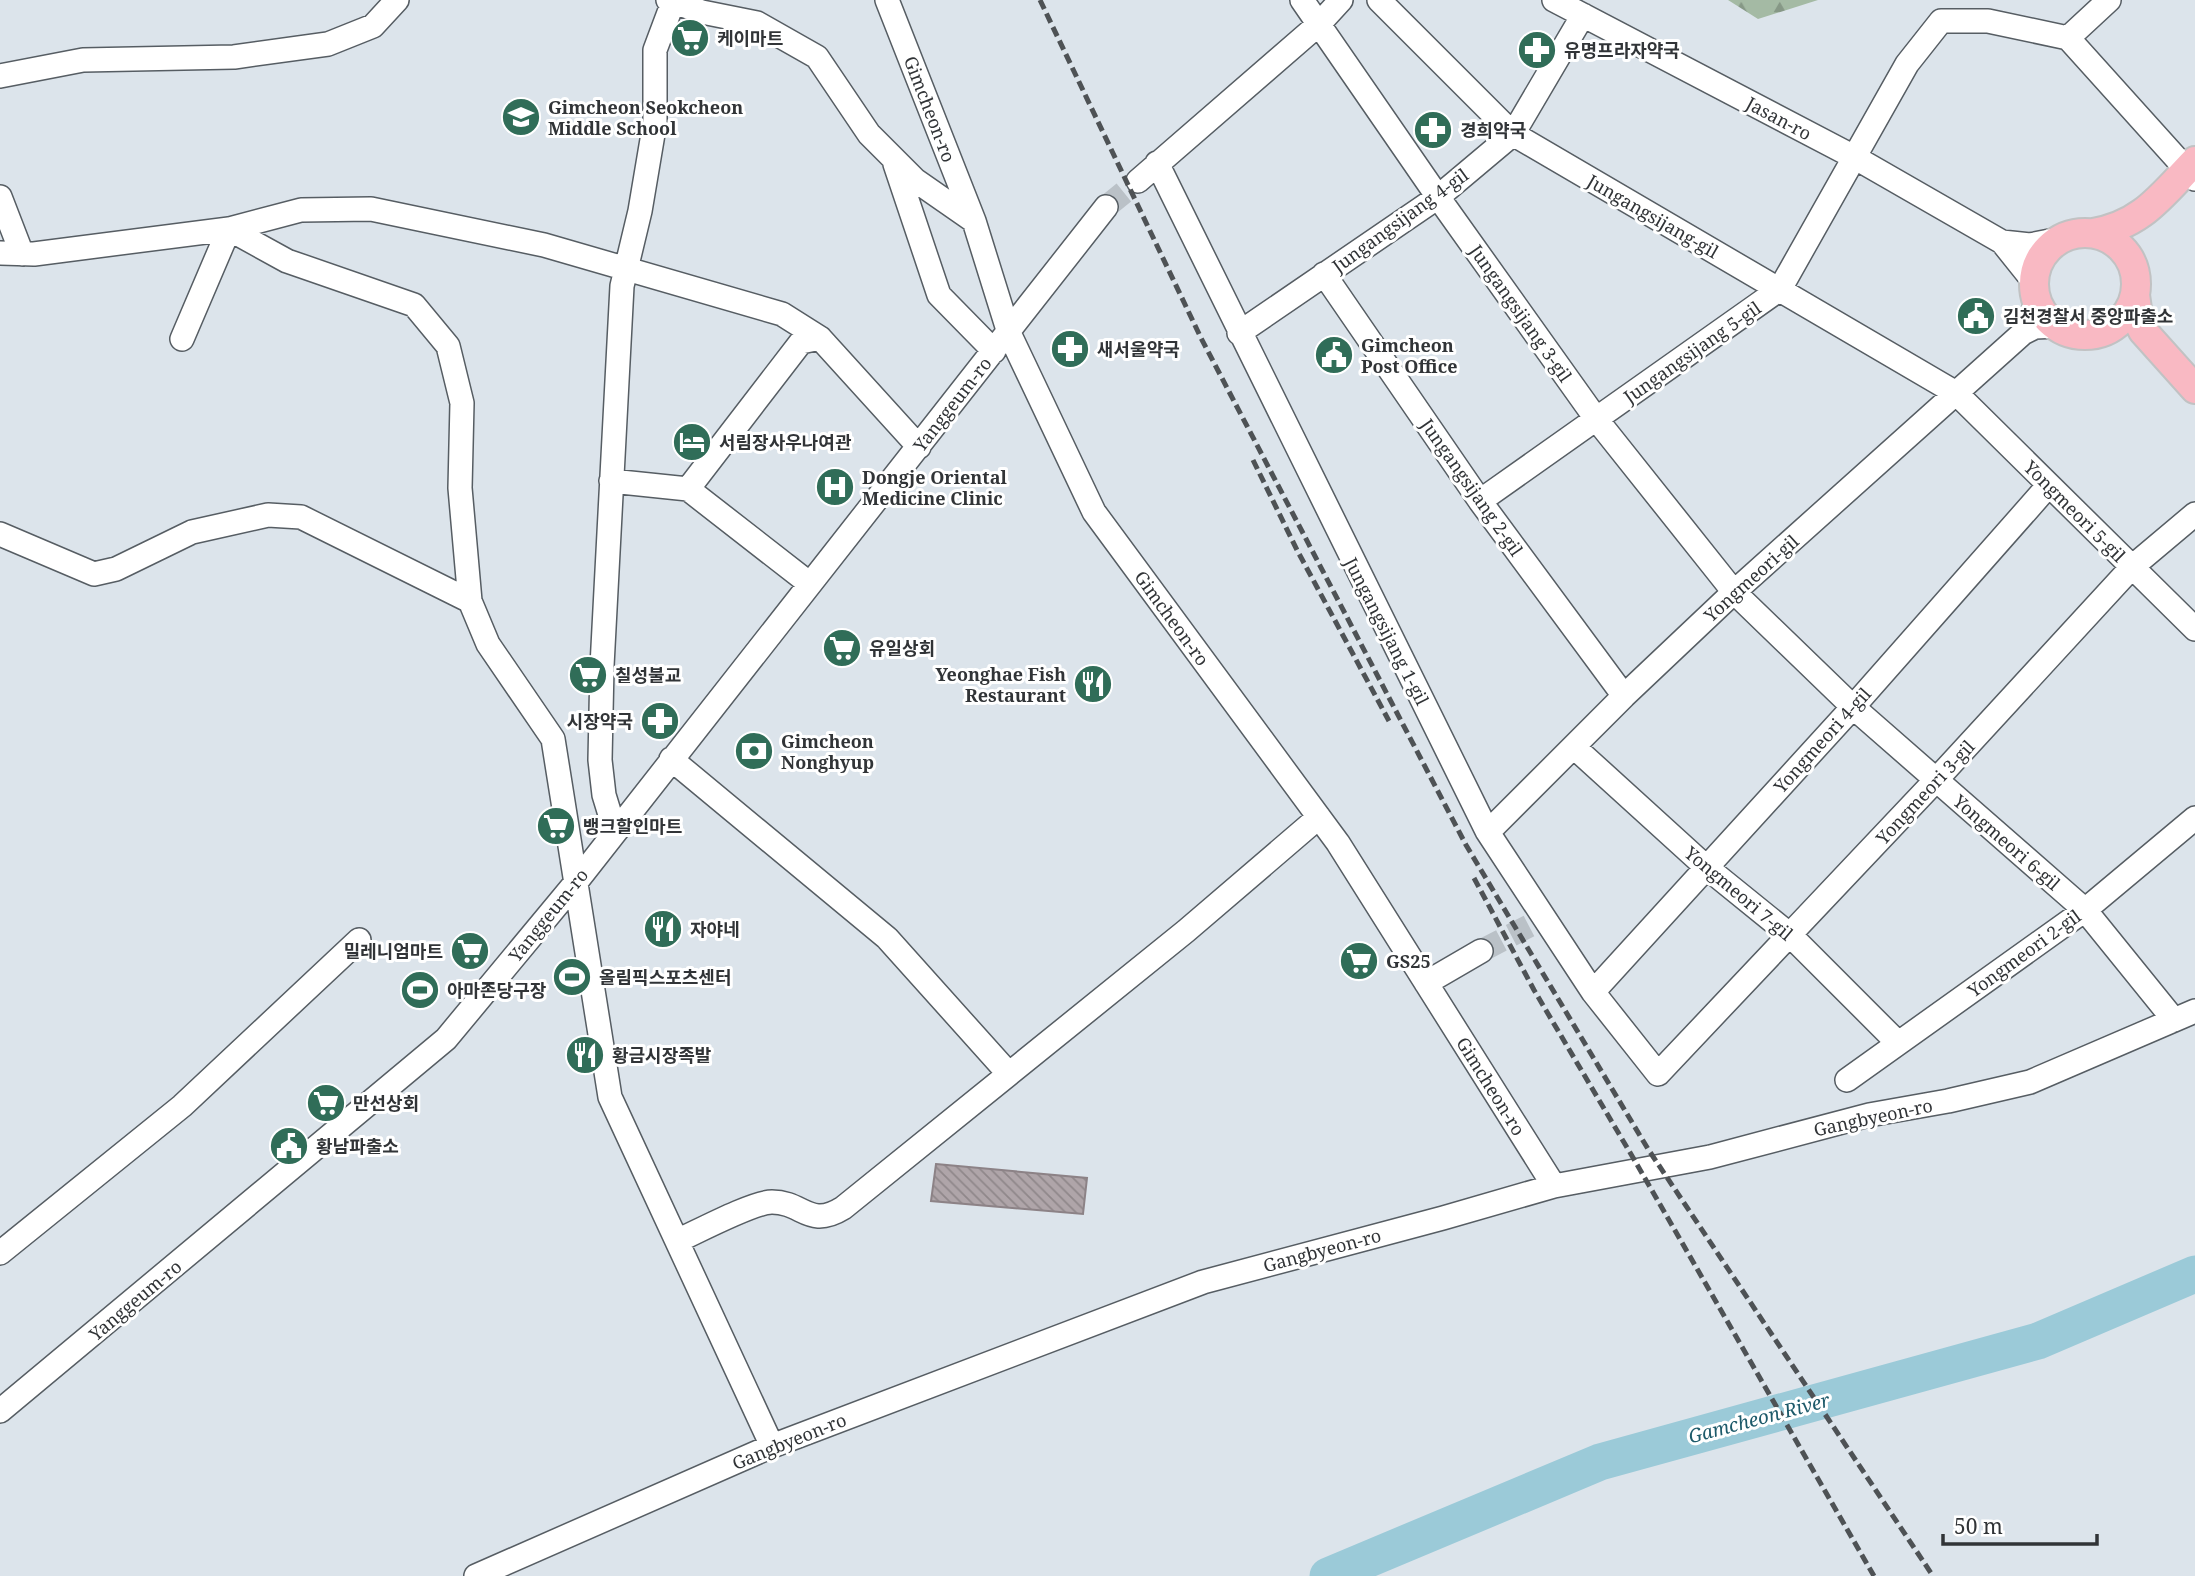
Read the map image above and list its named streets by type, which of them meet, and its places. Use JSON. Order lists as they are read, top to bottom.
{
  "streets": {
    "street": [
      "Gimcheon-ro",
      "Jasan-ro",
      "Jungangsijang-gil",
      "Jungangsijang 4-gil",
      "Jungangsijang 3-gil",
      "Jungangsijang 5-gil",
      "Yanggeum-ro",
      "Jungangsijang 2-gil",
      "Yongmeori 5-gil",
      "Yongmeori-gil",
      "Jungangsijang 1-gil",
      "Yongmeori 4-gil",
      "Yongmeori 3-gil",
      "Yongmeori 6-gil",
      "Yongmeori 7-gil",
      "Yongmeori 2-gil",
      "Gangbyeon-ro"
    ]
  },
  "crossings": [
    ["Gimcheon-ro", "Yanggeum-ro"],
    ["Gimcheon-ro", "Gangbyeon-ro"],
    ["Jasan-ro", "Jungangsijang 4-gil"],
    ["Jasan-ro", "Jungangsijang 5-gil"],
    ["Jungangsijang-gil", "Jungangsijang 4-gil"],
    ["Jungangsijang-gil", "Jungangsijang 5-gil"],
    ["Jungangsijang-gil", "Yongmeori 5-gil"],
    ["Jungangsijang-gil", "Yongmeori-gil"],
    ["Jungangsijang 4-gil", "Jungangsijang 3-gil"],
    ["Jungangsijang 4-gil", "Jungangsijang 2-gil"],
    ["Jungangsijang 4-gil", "Jungangsijang 1-gil"],
    ["Jungangsijang 3-gil", "Jungangsijang 5-gil"],
    ["Jungangsijang 3-gil", "Yongmeori-gil"],
    ["Jungangsijang 3-gil", "Yongmeori 6-gil"],
    ["Jungangsijang 5-gil", "Jungangsijang 2-gil"],
    ["Jungangsijang 2-gil", "Yongmeori-gil"],
    ["Yongmeori 5-gil", "Yongmeori-gil"],
    ["Yongmeori 5-gil", "Yongmeori 4-gil"],
    ["Yongmeori 5-gil", "Yongmeori 3-gil"],
    ["Yongmeori-gil", "Jungangsijang 1-gil"],
    ["Yongmeori-gil", "Yongmeori 6-gil"],
    ["Yongmeori-gil", "Yongmeori 7-gil"],
    ["Jungangsijang 1-gil", "Yongmeori 4-gil"],
    ["Jungangsijang 1-gil", "Yongmeori 3-gil"],
    ["Yongmeori 4-gil", "Yongmeori 6-gil"],
    ["Yongmeori 4-gil", "Yongmeori 7-gil"],
    ["Yongmeori 3-gil", "Yongmeori 6-gil"],
    ["Yongmeori 3-gil", "Yongmeori 7-gil"],
    ["Yongmeori 6-gil", "Yongmeori 2-gil"],
    ["Yongmeori 6-gil", "Gangbyeon-ro"],
    ["Yongmeori 7-gil", "Yongmeori 2-gil"]
  ],
  "water": ["Gamcheon River"],
  "places": {
    "supermarket": [
      "케이마트",
      "유일상회",
      "칠성불교",
      "뱅크할인마트",
      "밀레니엄마트",
      "GS25",
      "만선상회"
    ],
    "pharmacy": [
      "유명프라자약국",
      "경희약국",
      "새서울약국",
      "시장약국"
    ],
    "school or university": ["Gimcheon Seokcheon Middle School"],
    "public building": ["김천경찰서 중앙파출소", "Gimcheon Post Office", "황남파출소"],
    "hotel": ["서림장사우나여관"],
    "hospital": ["Dongje Oriental Medicine Clinic"],
    "restaurant": ["Yeonghae Fish Restaurant", "자야네", "황금시장족발"],
    "bank": ["Gimcheon Nonghyup"],
    "sports": ["올림픽스포츠센터", "아마존당구장"]
  },
  "scale_bar": "50 m"
}
